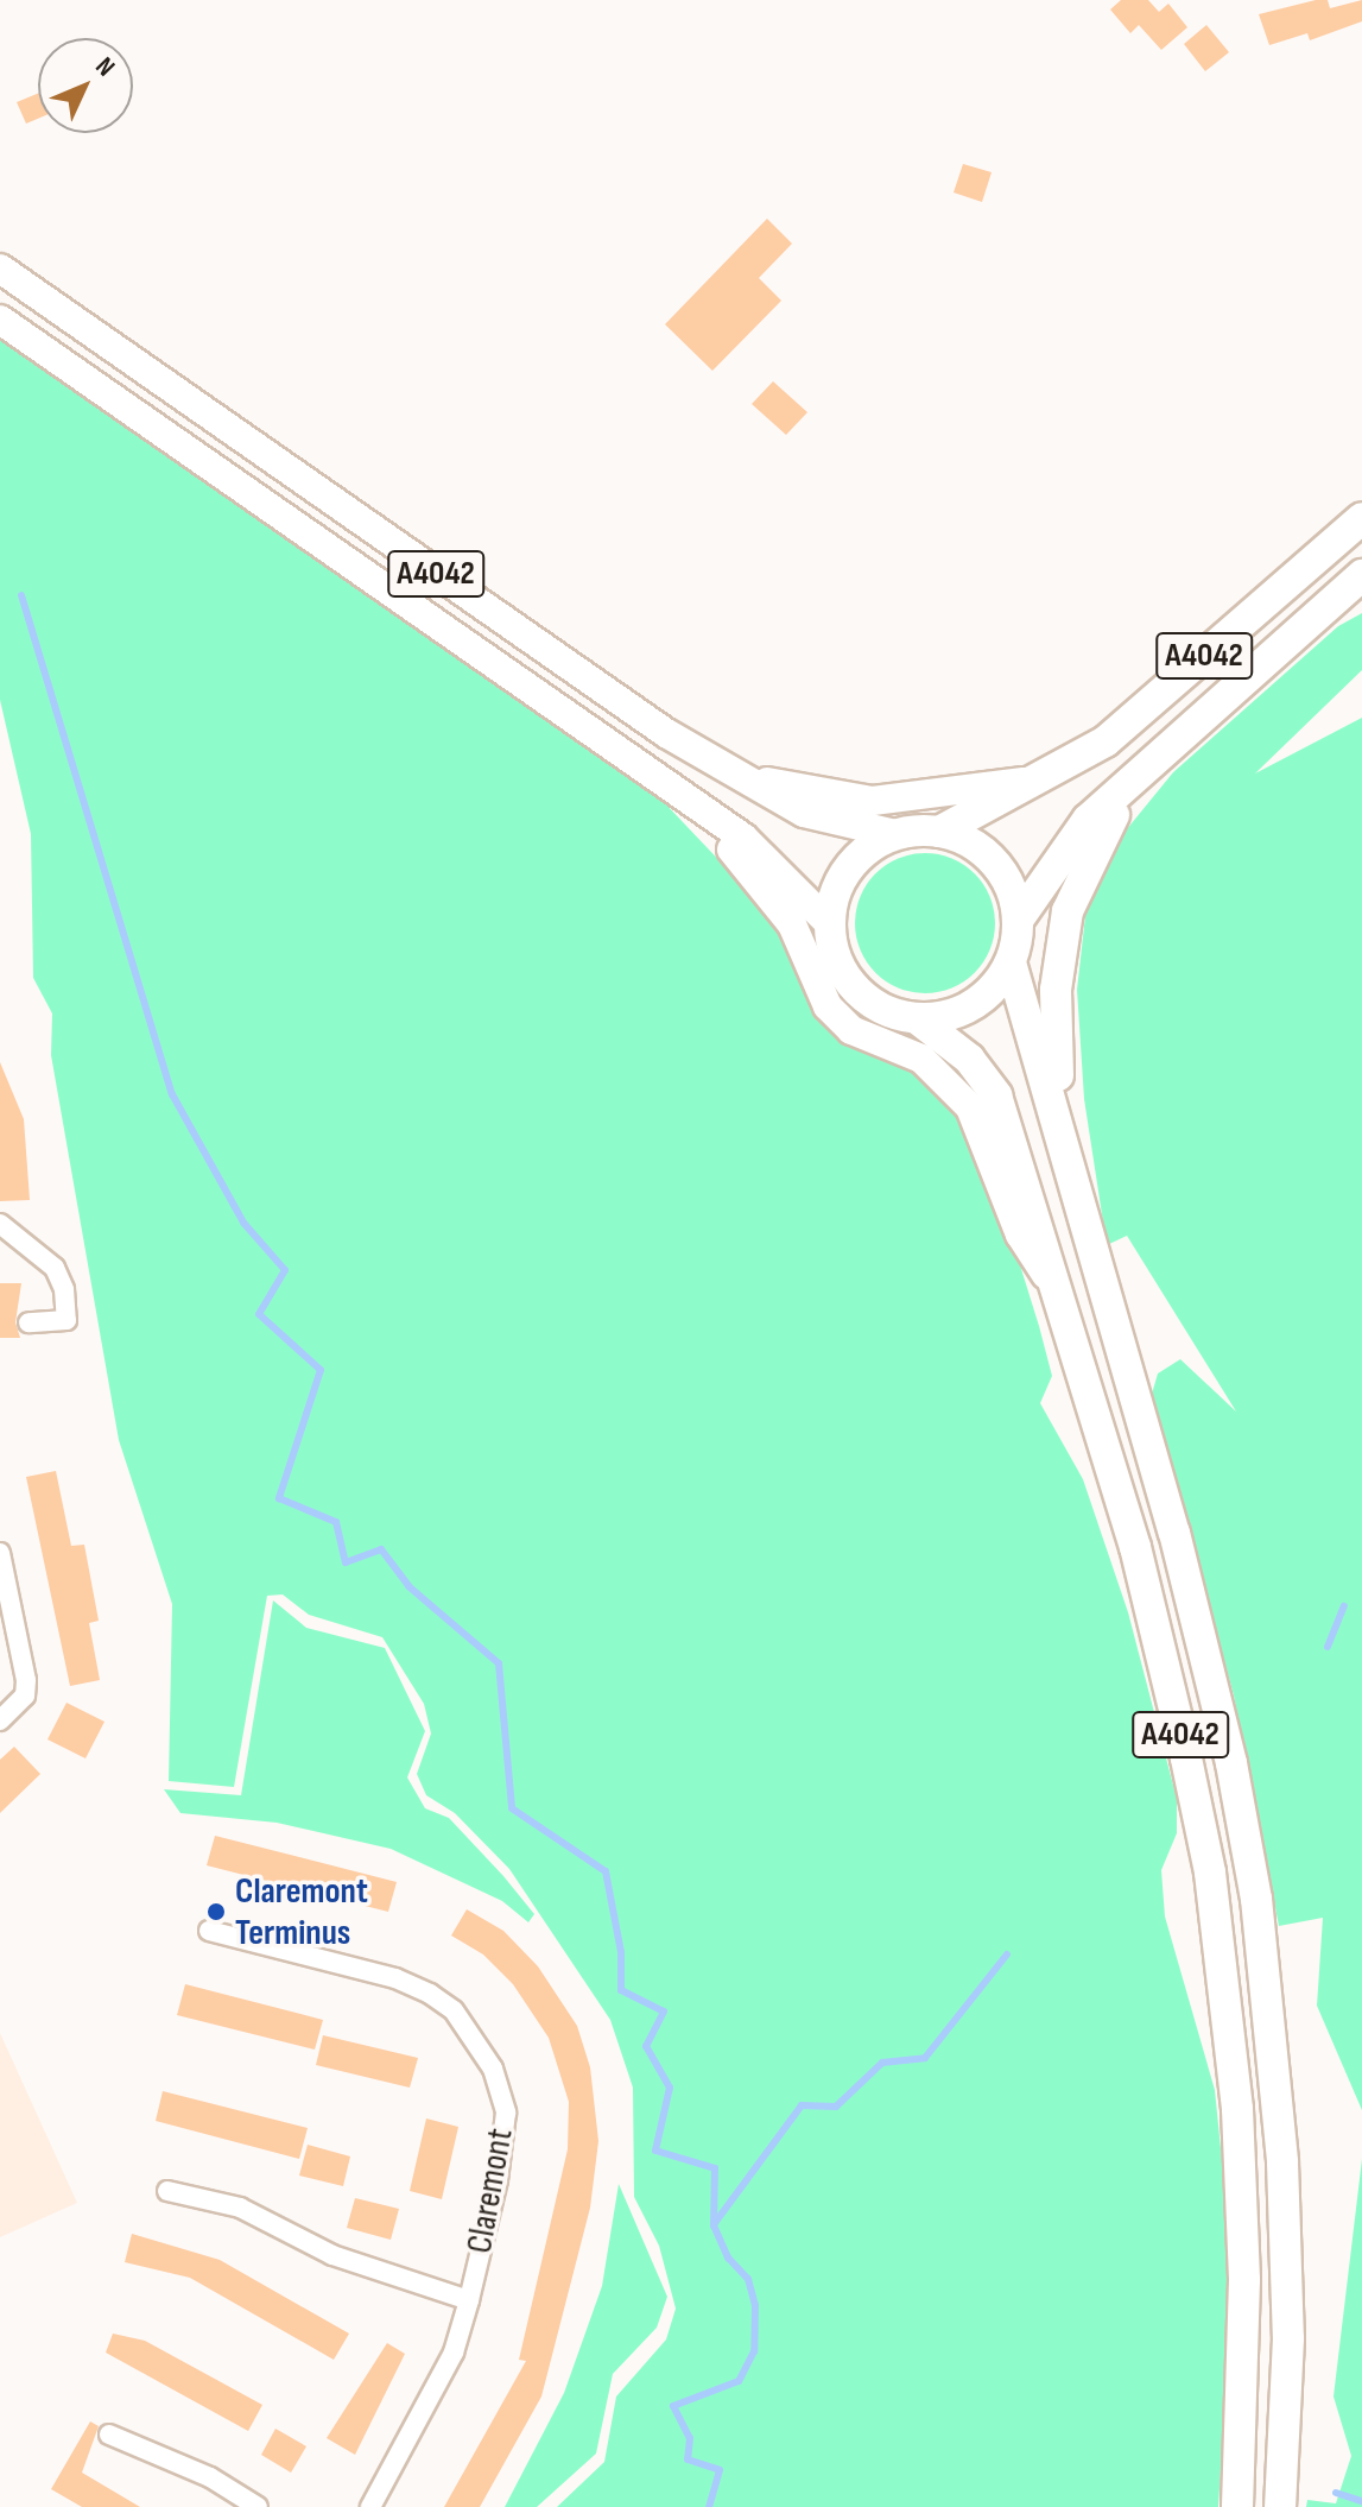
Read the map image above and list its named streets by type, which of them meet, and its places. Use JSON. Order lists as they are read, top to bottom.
{
  "streets": {
    "highway": ["A4042"],
    "street": ["Claremont"]
  },
  "places": ["Claremont Terminus"],
  "north": "top right"
}
